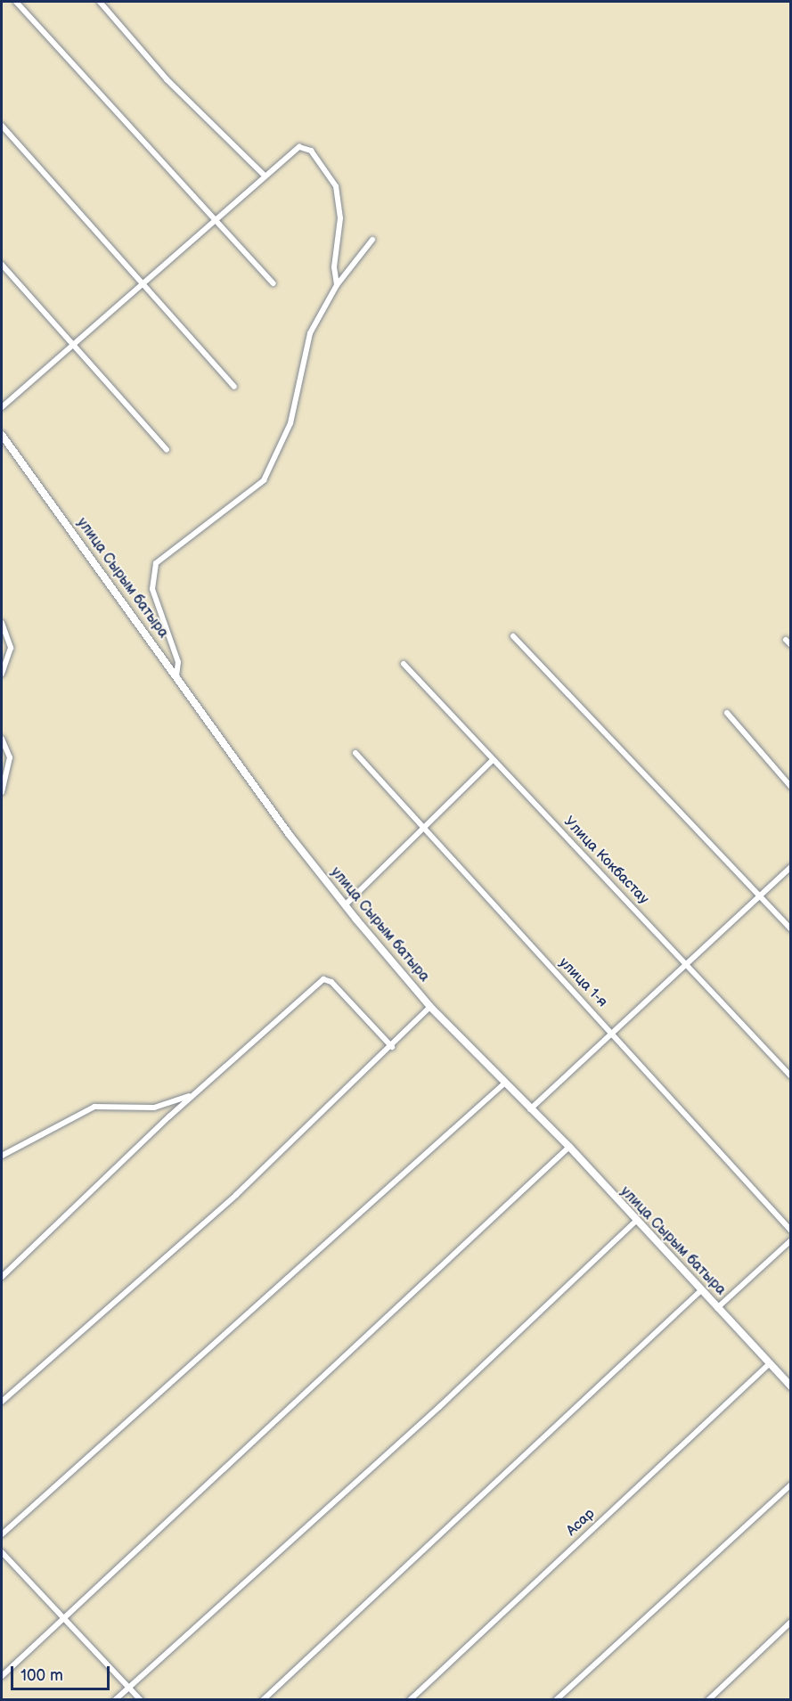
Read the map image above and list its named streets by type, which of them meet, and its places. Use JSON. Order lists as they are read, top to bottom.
{
  "streets": {
    "street": [
      "улица Сырым батыра",
      "Улица Кокбастау",
      "улица 1-я",
      "Асар"
    ]
  },
  "crossings": [
    ["улица Сырым батыра", "Асар"]
  ],
  "scale_bar": "100 m"
}
